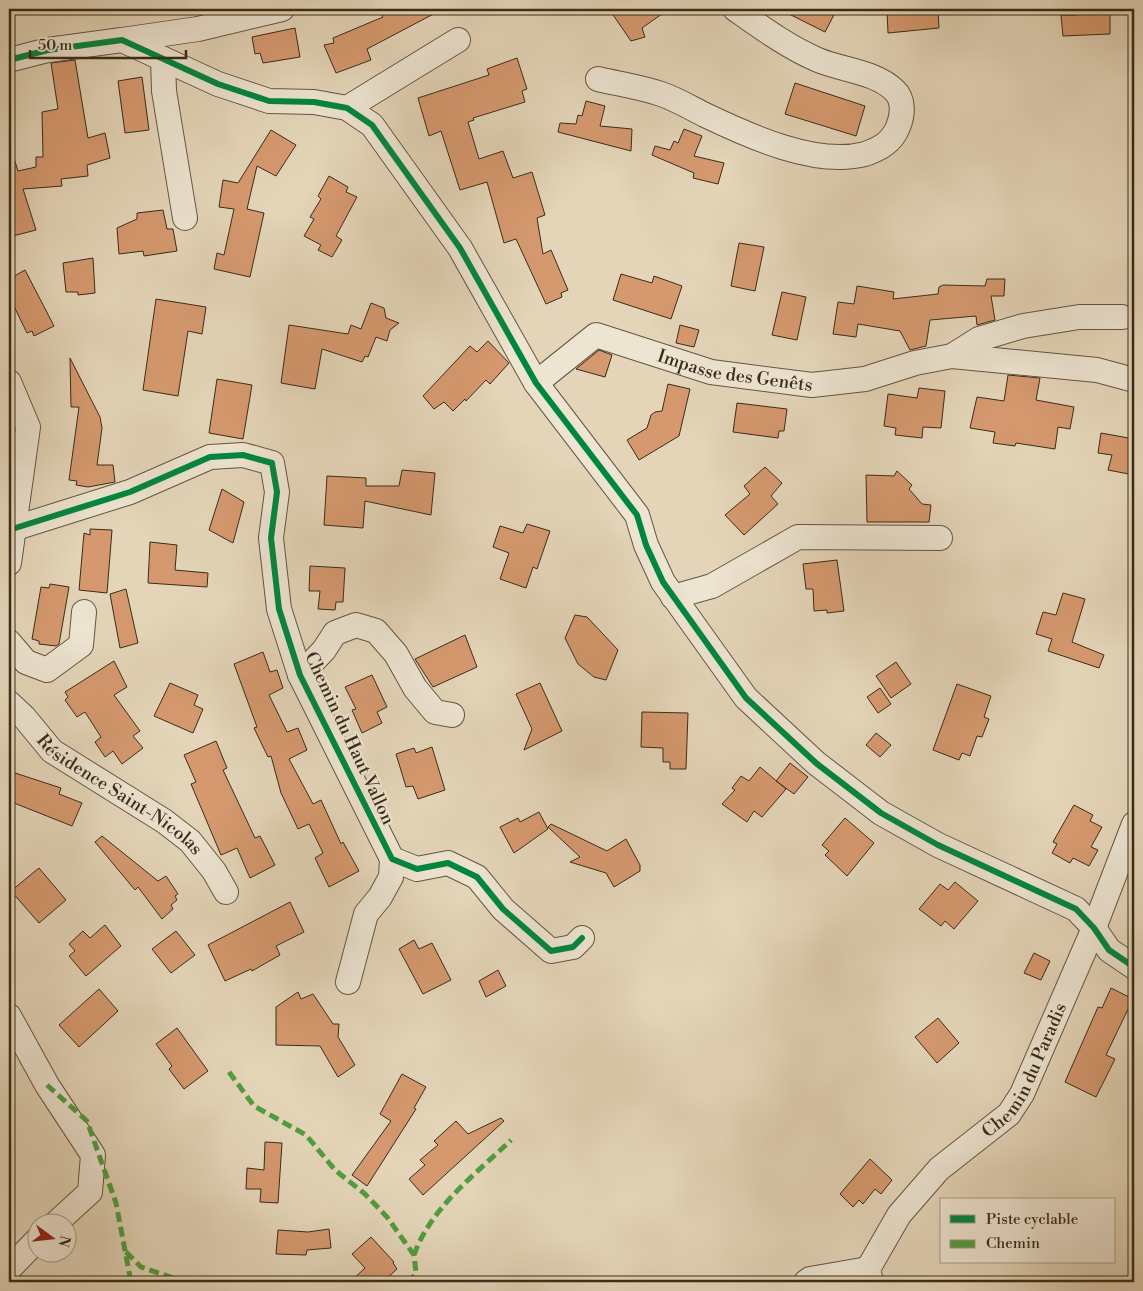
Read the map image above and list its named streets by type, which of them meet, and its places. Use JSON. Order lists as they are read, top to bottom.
{
  "streets": {
    "street": [
      "Impasse des Genêts",
      "Chemin du Haut Vallon",
      "Résidence Saint-Nicolas",
      "Chemin du Paradis"
    ]
  },
  "legend": ["Piste cyclable", "Chemin"],
  "scale_bar": "50 m",
  "north": "right"
}
